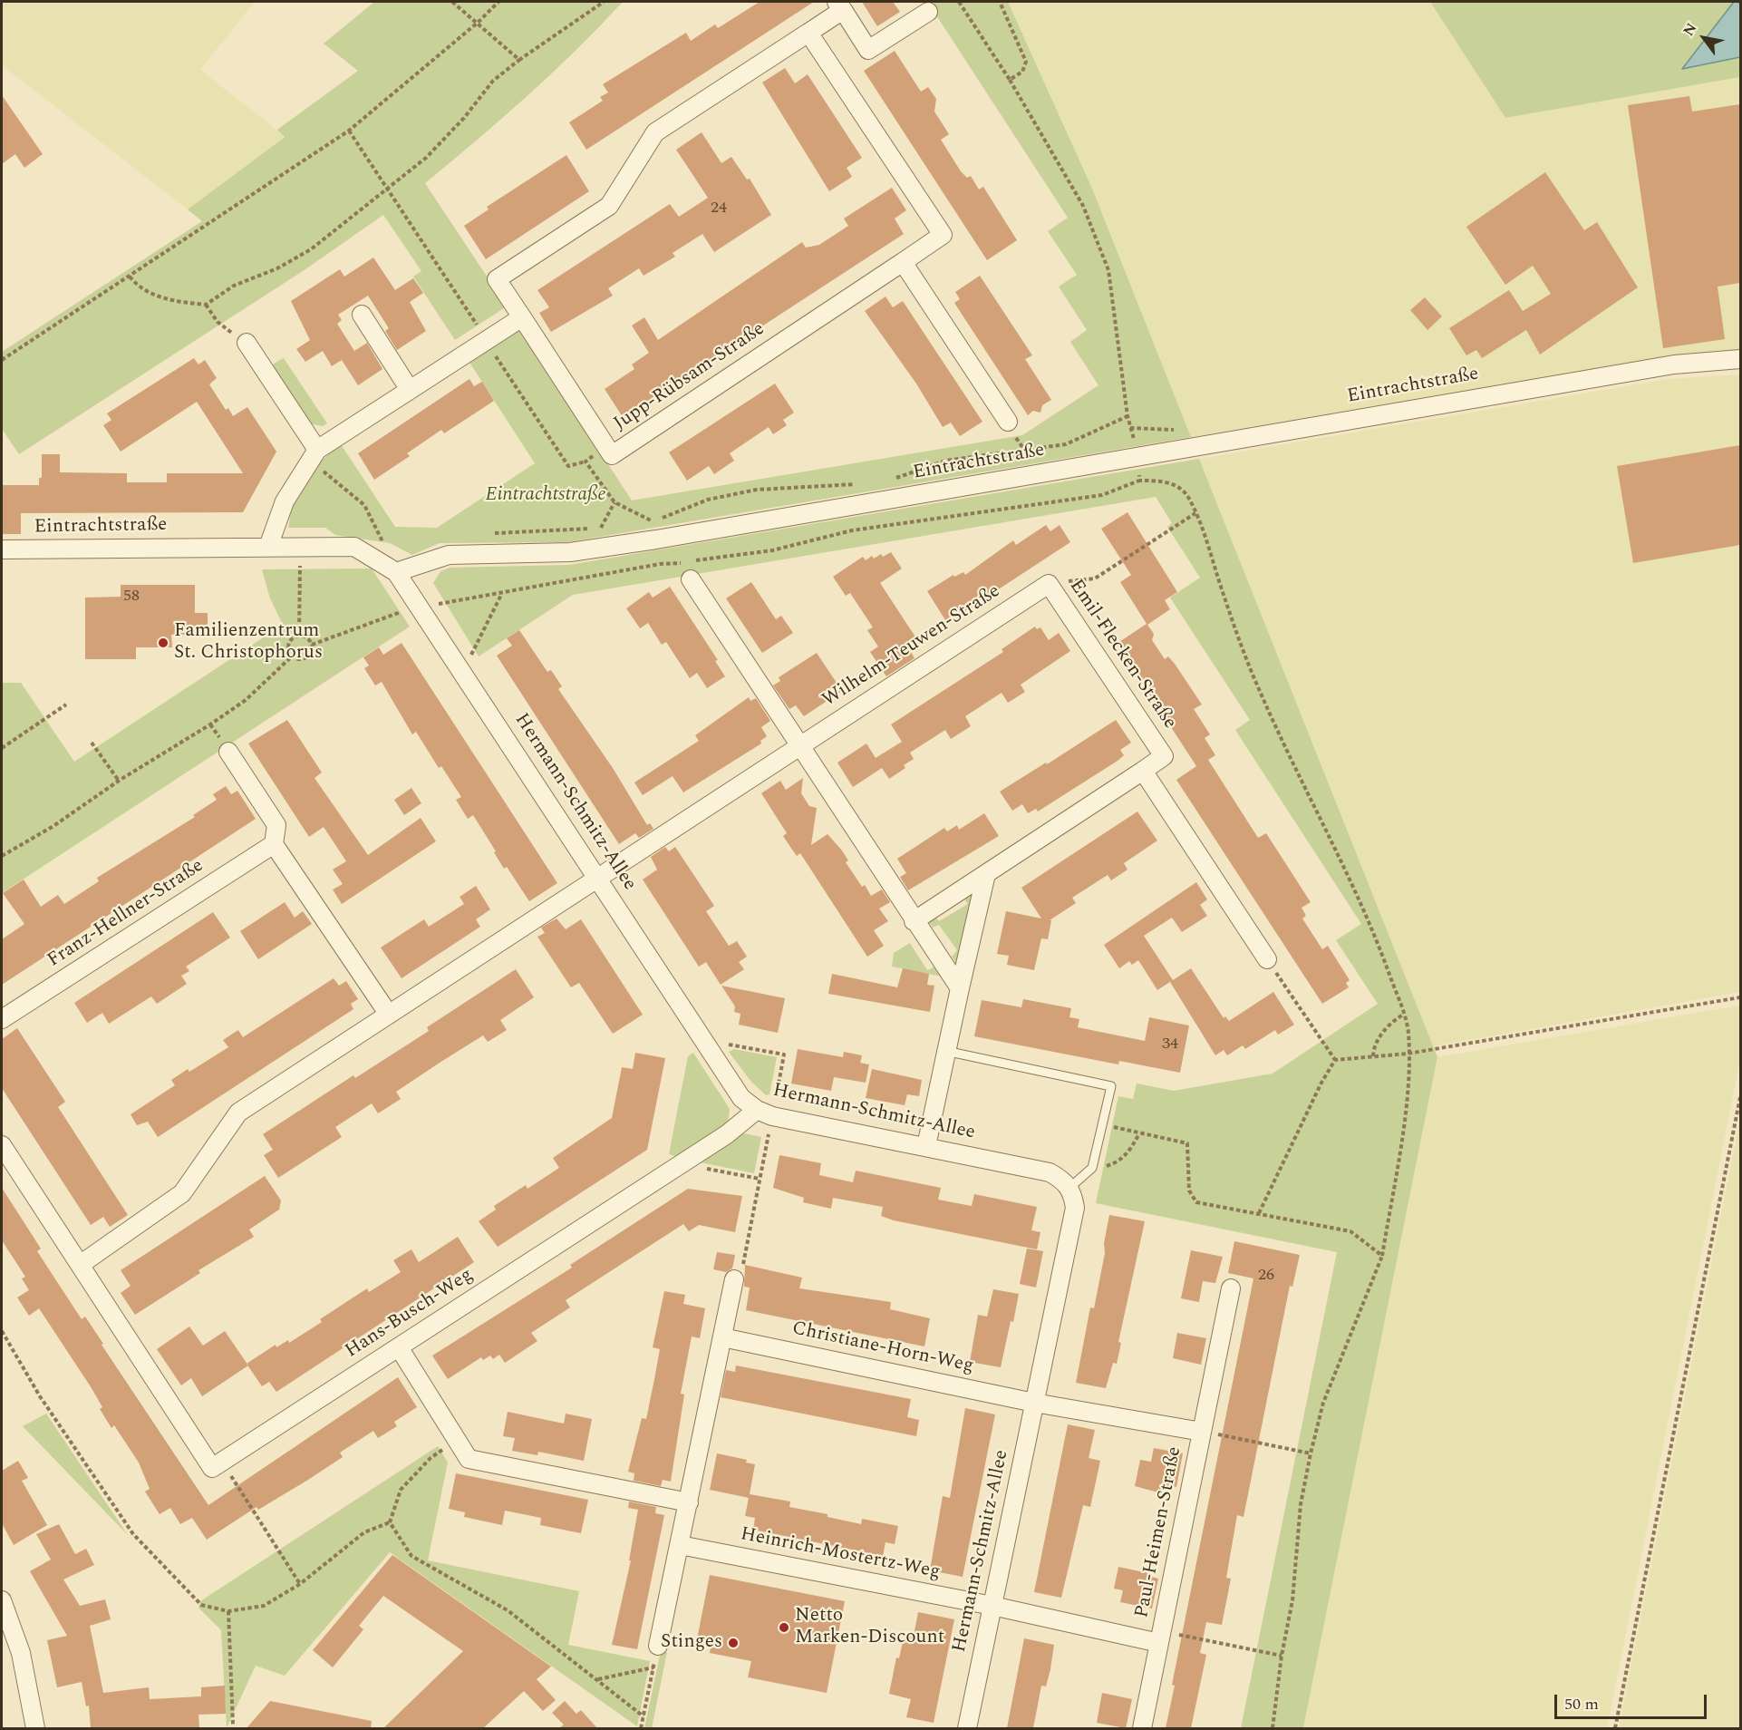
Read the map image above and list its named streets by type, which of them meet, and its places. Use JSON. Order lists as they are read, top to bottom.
{
  "streets": {
    "street": [
      "Jupp-Rübsam-Straße",
      "Eintrachtstraße",
      "Wilhelm-Teuwen-Straße",
      "Emil-Flecken-Straße",
      "Hermann-Schmitz-Allee",
      "Franz-Hellner-Straße",
      "Hans-Busch-Weg",
      "Christiane-Horn-Weg",
      "Paul-Heimen-Straße",
      "Heinrich-Mostertz-Weg"
    ]
  },
  "crossings": [
    ["Eintrachtstraße", "Hermann-Schmitz-Allee"],
    ["Wilhelm-Teuwen-Straße", "Emil-Flecken-Straße"],
    ["Wilhelm-Teuwen-Straße", "Hermann-Schmitz-Allee"],
    ["Hermann-Schmitz-Allee", "Hans-Busch-Weg"],
    ["Hermann-Schmitz-Allee", "Christiane-Horn-Weg"],
    ["Hermann-Schmitz-Allee", "Paul-Heimen-Straße"],
    ["Hermann-Schmitz-Allee", "Heinrich-Mostertz-Weg"],
    ["Christiane-Horn-Weg", "Paul-Heimen-Straße"],
    ["Paul-Heimen-Straße", "Heinrich-Mostertz-Weg"]
  ],
  "parks": ["Eintrachtstraße"],
  "places": ["Familienzentrum St. Christophorus", "Netto Marken-Discount", "Stinges"],
  "house_numbers": [
    "24",
    "58",
    "34",
    "26"
  ],
  "scale_bar": "50 m",
  "north": "top left"
}
